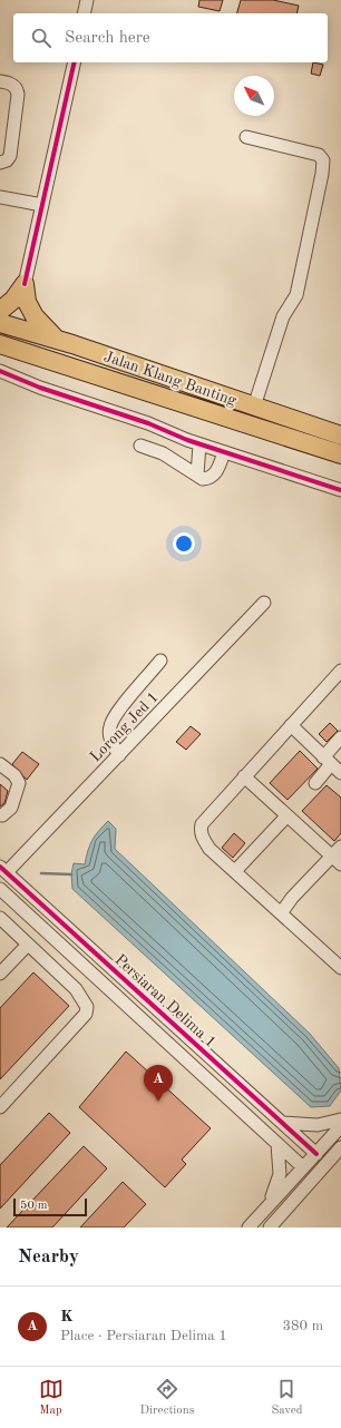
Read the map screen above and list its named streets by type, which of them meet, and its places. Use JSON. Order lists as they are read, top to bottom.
{
  "streets": {
    "highway": ["Jalan Klang Banting"],
    "street": ["Lorong Jed 1", "Persiaran Delima 1"]
  },
  "crossings": [
    ["Lorong Jed 1", "Persiaran Delima 1"]
  ],
  "scale_bar": "50 m",
  "north": "top left",
  "page": {
    "search": "Search here",
    "pins": "A",
    "scale": "50 m",
    "heading": "Nearby",
    "list": [
      {
        "mark": "A",
        "name": "K",
        "note": "Place · Persiaran Delima 1",
        "value": "380 m"
      }
    ],
    "nav": ["Map", "Directions", "Saved"]
  }
}
